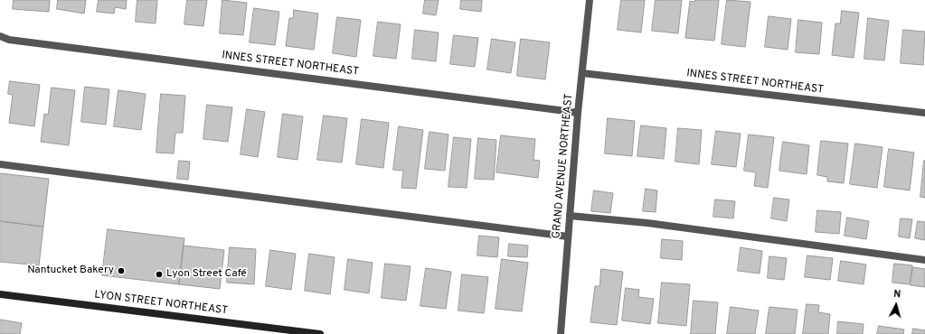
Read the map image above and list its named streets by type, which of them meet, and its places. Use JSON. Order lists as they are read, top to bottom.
{
  "streets": {
    "street": ["INNES STREET NORTHEAST", "GRAND AVENUE NORTHEAST", "LYON STREET NORTHEAST"]
  },
  "crossings": [
    ["INNES STREET NORTHEAST", "GRAND AVENUE NORTHEAST"]
  ],
  "places": ["Nantucket Bakery", "Lyon Street Café"],
  "north": "top"
}
